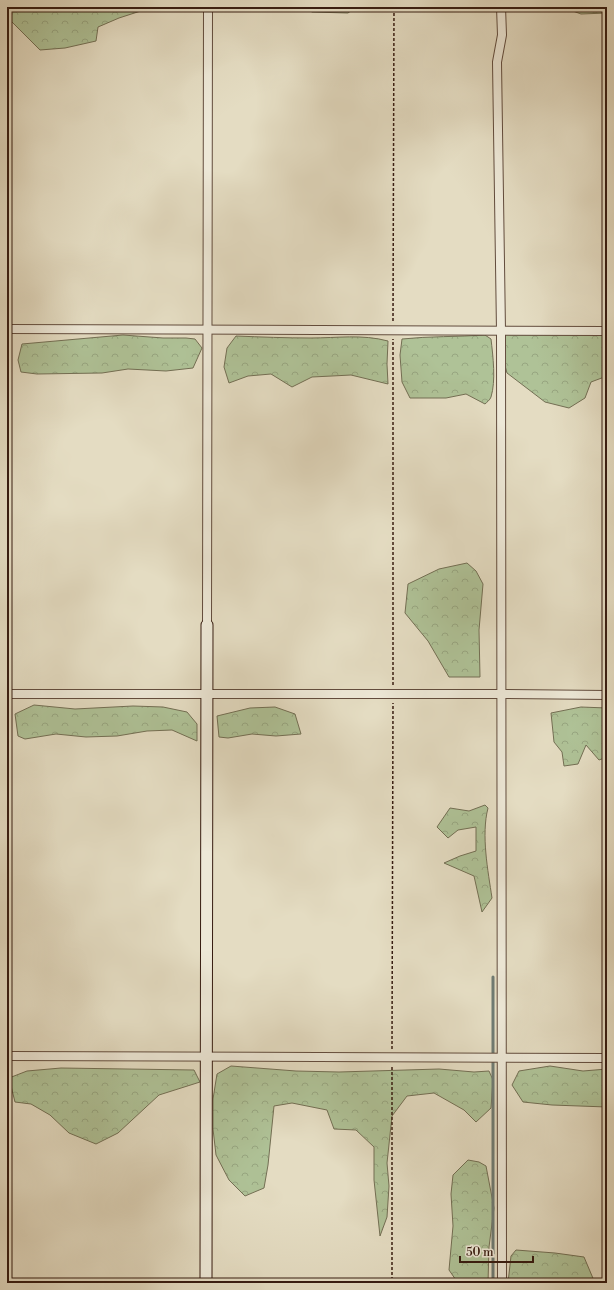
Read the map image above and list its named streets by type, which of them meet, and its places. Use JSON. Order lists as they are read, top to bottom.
{
  "scale_bar": "50 m"
}
